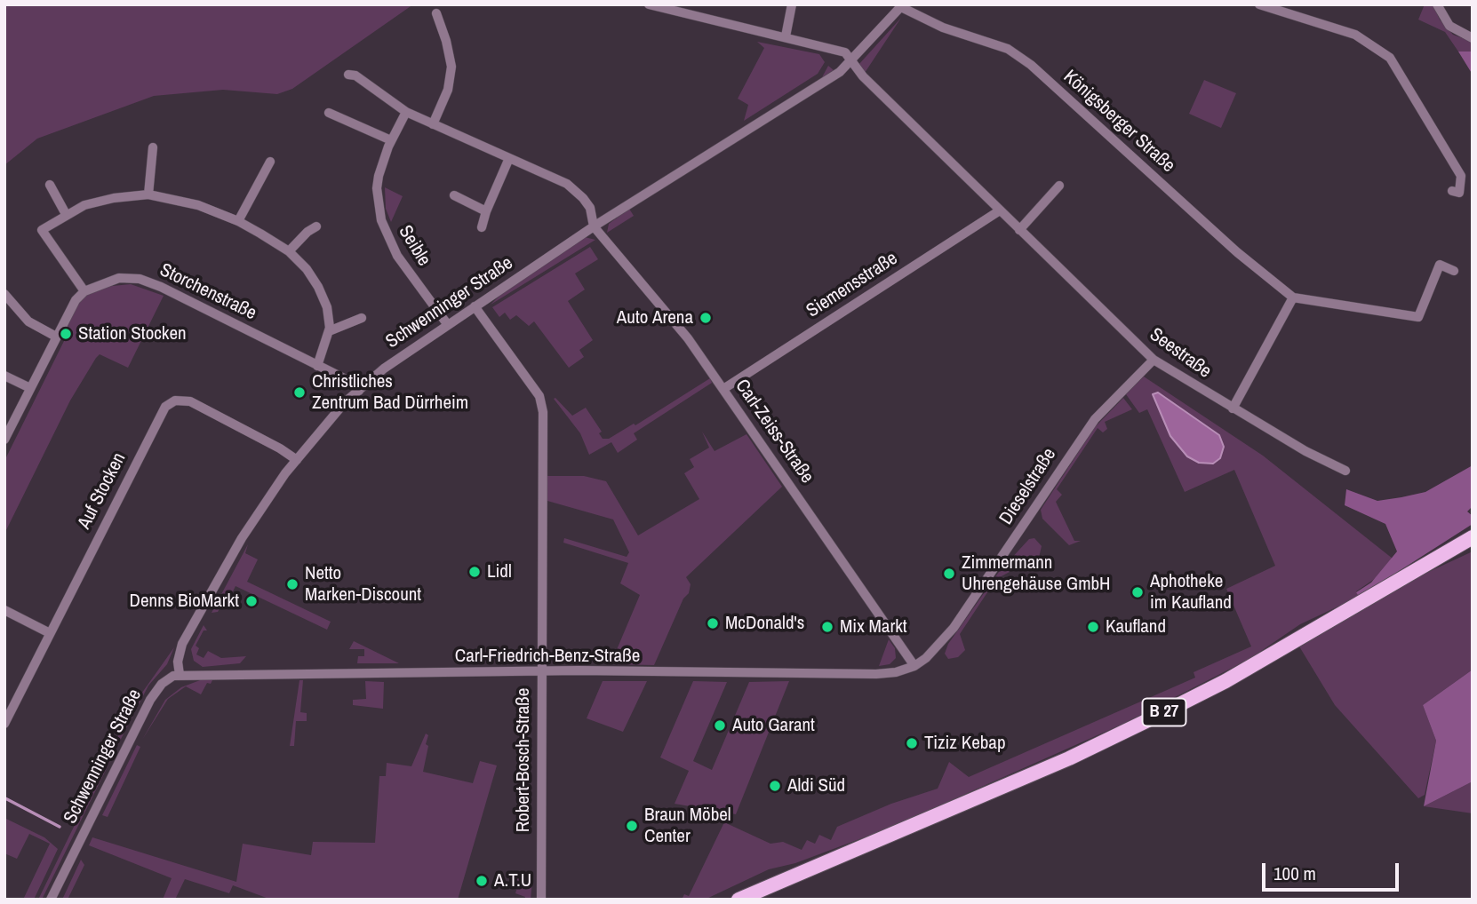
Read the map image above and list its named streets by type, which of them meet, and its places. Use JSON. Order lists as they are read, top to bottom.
{
  "streets": {
    "main road": ["B 27"],
    "street": [
      "Königsberger Straße",
      "Seible",
      "Siemensstraße",
      "Storchenstraße",
      "Schwenninger Straße",
      "Seestraße",
      "Carl-Zeiss-Straße",
      "Dieselstraße",
      "Auf Stocken",
      "Carl-Friedrich-Benz-Straße",
      "Robert-Bosch-Straße"
    ]
  },
  "crossings": [
    ["Königsberger Straße", "Schwenninger Straße"],
    ["Seible", "Schwenninger Straße"],
    ["Siemensstraße", "Seestraße"],
    ["Siemensstraße", "Carl-Zeiss-Straße"],
    ["Storchenstraße", "Schwenninger Straße"],
    ["Schwenninger Straße", "Seestraße"],
    ["Schwenninger Straße", "Carl-Zeiss-Straße"],
    ["Schwenninger Straße", "Auf Stocken"],
    ["Schwenninger Straße", "Carl-Friedrich-Benz-Straße"],
    ["Schwenninger Straße", "Robert-Bosch-Straße"],
    ["Seestraße", "Dieselstraße"],
    ["Carl-Zeiss-Straße", "Dieselstraße"],
    ["Carl-Zeiss-Straße", "Carl-Friedrich-Benz-Straße"],
    ["Dieselstraße", "Carl-Friedrich-Benz-Straße"],
    ["Carl-Friedrich-Benz-Straße", "Robert-Bosch-Straße"]
  ],
  "places": [
    "Auto Arena",
    "Station Stocken",
    "Christliches Zentrum Bad Dürrheim",
    "Lidl",
    "Zimmermann Uhrengehäuse GmbH",
    "Netto Marken-Discount",
    "Aphotheke im Kaufland",
    "Denns BioMarkt",
    "McDonald's",
    "Mix Markt",
    "Kaufland",
    "Auto Garant",
    "Tiziz Kebap",
    "Aldi Süd",
    "Braun Möbel Center",
    "A.T.U"
  ],
  "scale_bar": "100 m"
}
